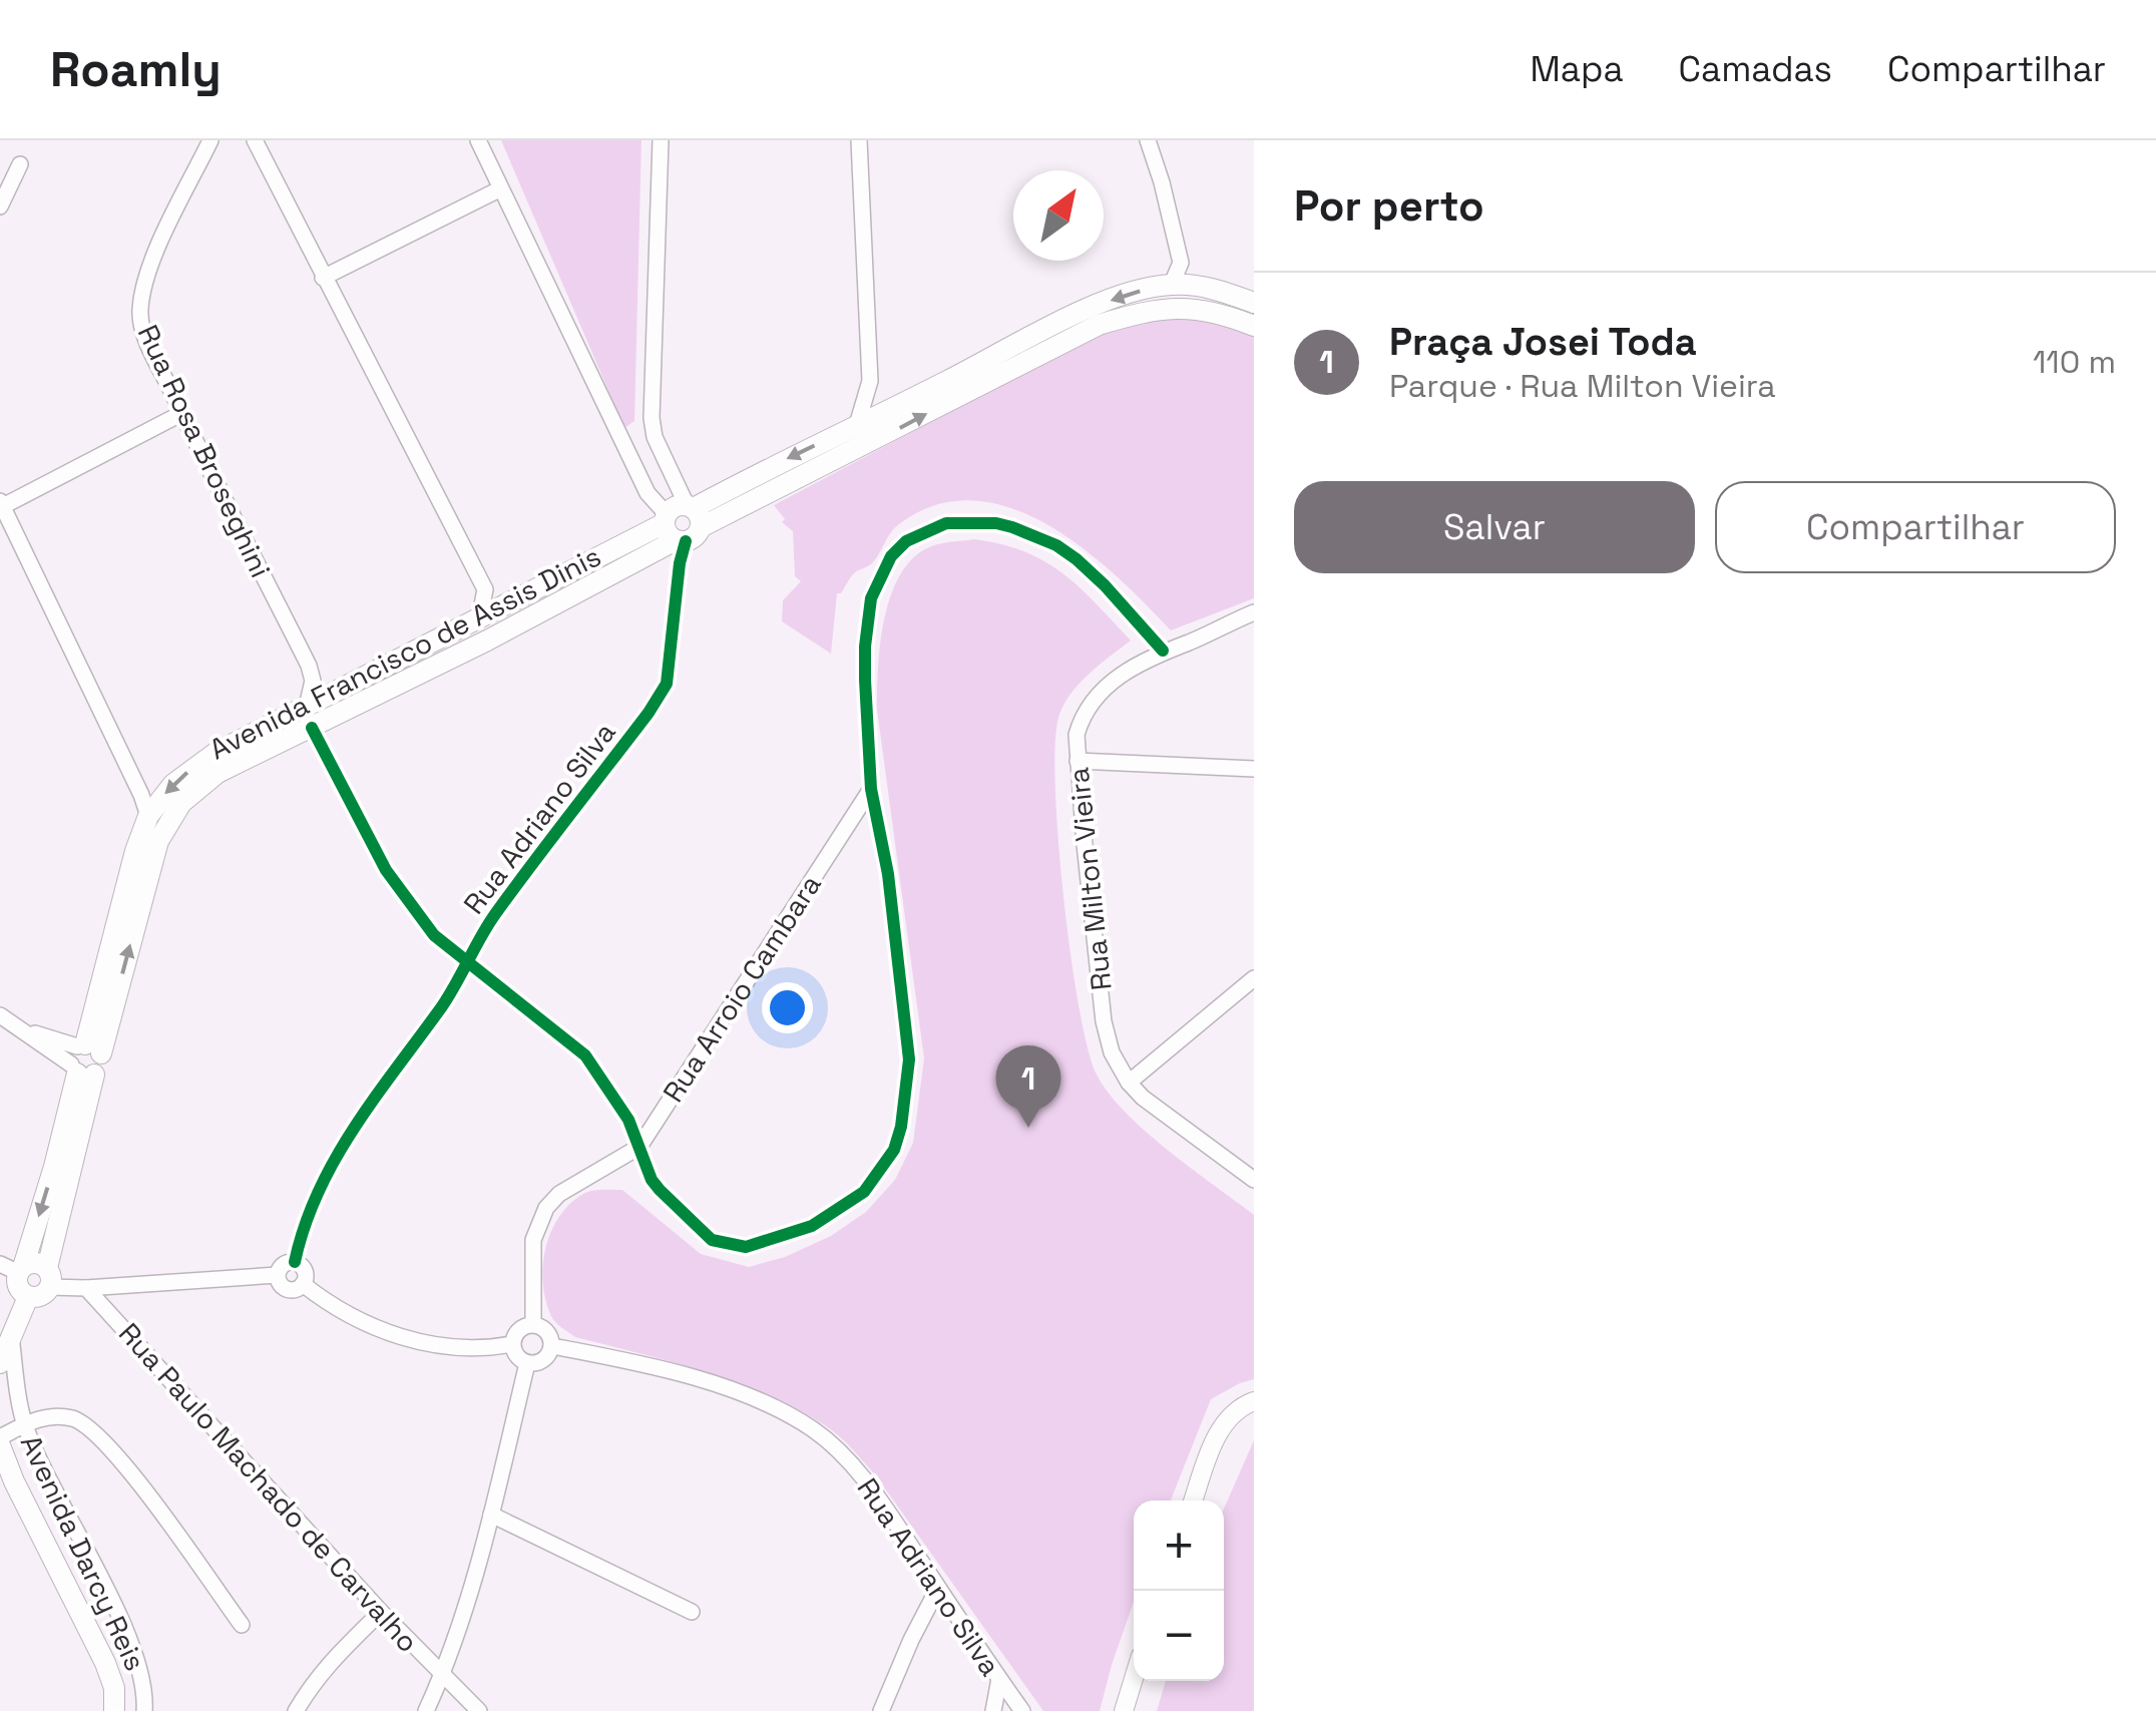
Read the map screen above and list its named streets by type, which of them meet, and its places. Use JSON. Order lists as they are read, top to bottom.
{
  "streets": {
    "main road": ["Avenida Francisco de Assis Dinis", "Avenida Darcy Reis"],
    "street": [
      "Rua Rosa Broseghini",
      "Rua Adriano Silva",
      "Rua Milton Vieira",
      "Rua Arroio Cambara",
      "Rua Paulo Machado de Carvalho"
    ]
  },
  "crossings": [
    ["Rua Rosa Broseghini", "Avenida Francisco de Assis Dinis"],
    ["Avenida Francisco de Assis Dinis", "Rua Adriano Silva"],
    ["Rua Adriano Silva", "Rua Arroio Cambara"]
  ],
  "north": "top right",
  "page": {
    "header": "Roamly",
    "nav": ["Mapa", "Camadas", "Compartilhar"],
    "heading": "Por perto",
    "list": [
      {
        "mark": "1",
        "name": "Praça Josei Toda",
        "note": "Parque · Rua Milton Vieira",
        "value": "110 m"
      }
    ],
    "buttons": ["Salvar", "Compartilhar"],
    "pins": "1",
    "map_buttons": ["+", "−"]
  }
}
